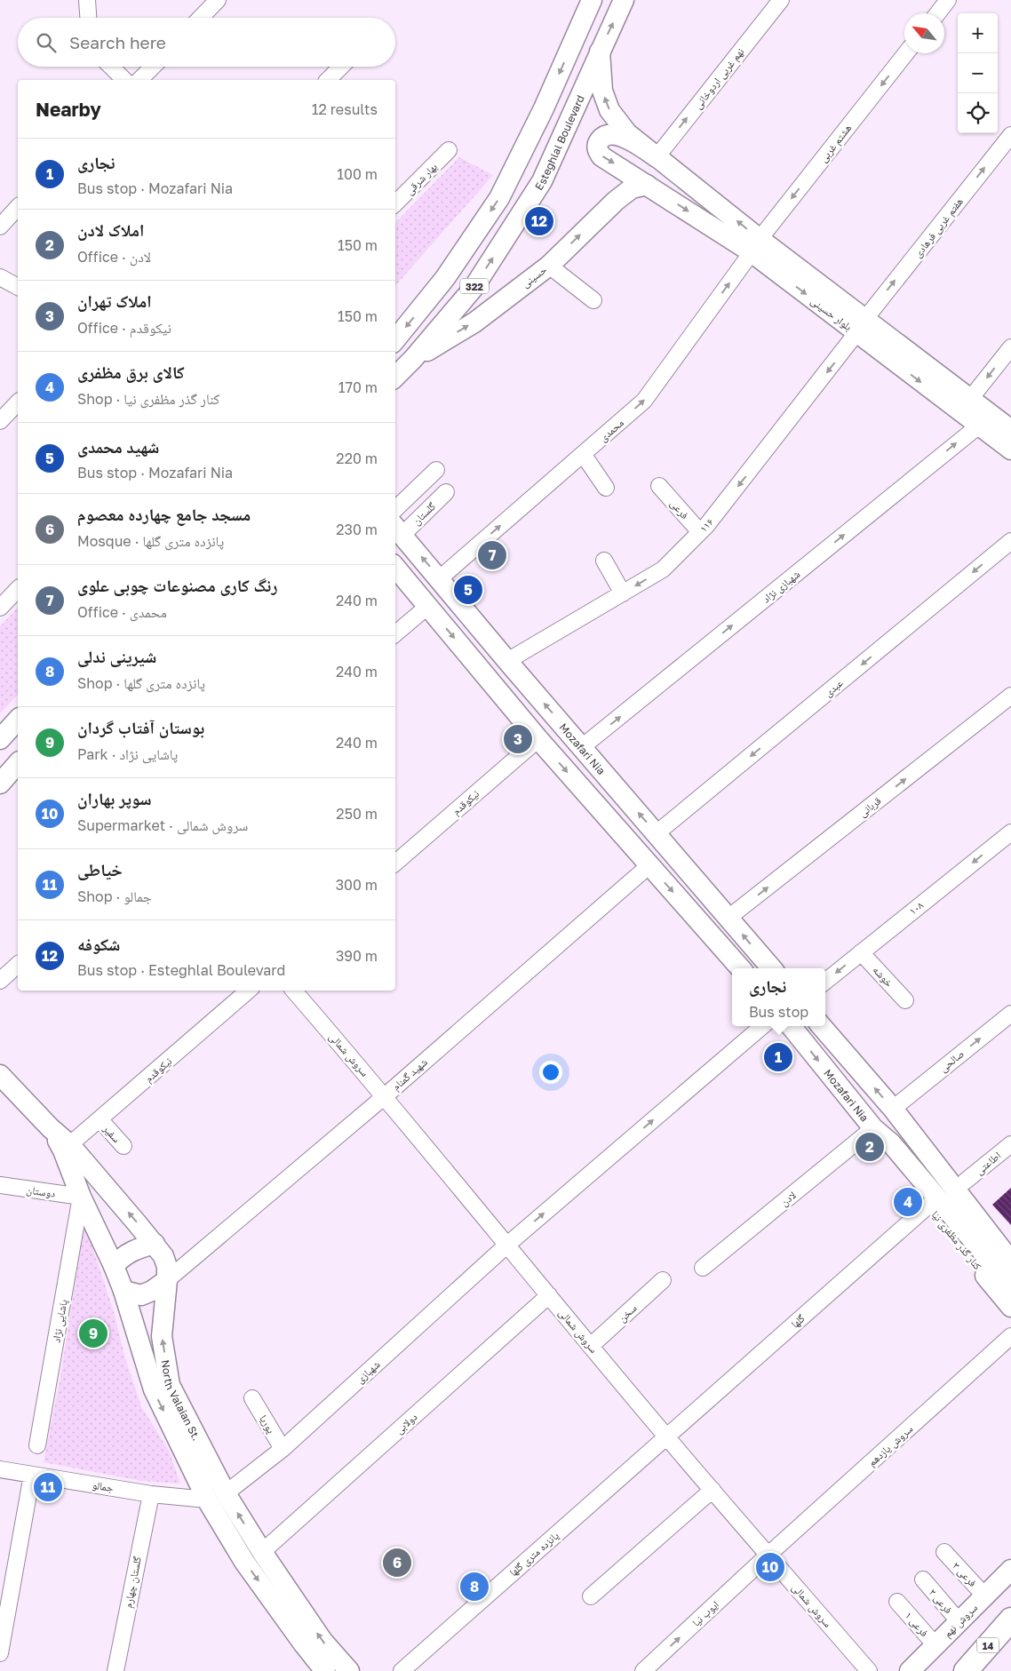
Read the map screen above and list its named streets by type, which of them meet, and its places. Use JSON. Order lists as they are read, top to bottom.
{
  "streets": {
    "highway": ["14"],
    "main road": [
      "Esteghlal Boulevard",
      "حسینی",
      "322",
      "بلوار حسینی",
      "Mozafari Nia",
      "کنار گذر مظفری نیا",
      "North Valaian St.",
      "سروش نهم"
    ],
    "street": [
      "نهم غربی اردوخانی",
      "هشتم غربی",
      "بهار شرقی",
      "هفتم غربی فرهادی",
      "محمدی",
      "فرعی",
      "گلستان",
      "۱۱۶",
      "شهبازی نژاد",
      "عبدی",
      "نیکوقدم",
      "قربانی",
      "۱۰۸",
      "خوشه",
      "سروش شمالی",
      "صالحی",
      "شهید گمنام",
      "سفیر",
      "اطاعتی",
      "دوستان",
      "لادن",
      "سخن",
      "پاشایی نژاد",
      "گلها",
      "شهبازی",
      "دولابی",
      "پوریا",
      "سروش یازدهم",
      "جمالو",
      "پانزده متری گلها",
      "فرعی ۳",
      "گلستان چهارم",
      "فرعی ۲",
      "ایوب نیا",
      "فرعی ۱"
    ]
  },
  "crossings": [
    ["نهم غربی اردوخانی", "بلوار حسینی"],
    ["Esteghlal Boulevard", "حسینی"],
    ["هشتم غربی", "بلوار حسینی"],
    ["هشتم غربی", "محمدی"],
    ["هفتم غربی فرهادی", "بلوار حسینی"],
    ["هفتم غربی فرهادی", "۱۱۶"],
    ["حسینی", "بلوار حسینی"],
    ["بلوار حسینی", "محمدی"],
    ["بلوار حسینی", "۱۱۶"],
    ["بلوار حسینی", "شهبازی نژاد"],
    ["محمدی", "Mozafari Nia"],
    ["فرعی", "۱۱۶"],
    ["گلستان", "Mozafari Nia"],
    ["۱۱۶", "Mozafari Nia"],
    ["شهبازی نژاد", "Mozafari Nia"],
    ["عبدی", "Mozafari Nia"],
    ["Mozafari Nia", "قربانی"],
    ["Mozafari Nia", "لادن"],
    ["Mozafari Nia", "کنار گذر مظفری نیا"],
    ["نیکوقدم", "سفیر"],
    ["نیکوقدم", "North Valaian St."],
    ["۱۰۸", "خوشه"],
    ["سروش شمالی", "شهید گمنام"],
    ["سروش شمالی", "سخن"],
    ["سروش شمالی", "گلها"],
    ["سروش شمالی", "شهبازی"],
    ["سروش شمالی", "دولابی"],
    ["سروش شمالی", "سروش یازدهم"],
    ["سروش شمالی", "پانزده متری گلها"],
    ["سروش شمالی", "ایوب نیا"],
    ["شهید گمنام", "North Valaian St."],
    ["دوستان", "پاشایی نژاد"],
    ["دوستان", "North Valaian St."],
    ["لادن", "کنار گذر مظفری نیا"],
    ["کنار گذر مظفری نیا", "گلها"],
    ["پاشایی نژاد", "North Valaian St."],
    ["گلها", "پانزده متری گلها"],
    ["شهبازی", "North Valaian St."],
    ["شهبازی", "پوریا"],
    ["North Valaian St.", "دولابی"],
    ["North Valaian St.", "جمالو"],
    ["سروش یازدهم", "ایوب نیا"],
    ["جمالو", "گلستان چهارم"],
    ["فرعی ۳", "سروش نهم"],
    ["فرعی ۲", "سروش نهم"],
    ["سروش نهم", "فرعی ۱"]
  ],
  "one_way": [
    "نهم غربی اردوخانی",
    "هشتم غربی",
    "هفتم غربی فرهادی",
    "محمدی",
    "۱۱۶",
    "شهبازی نژاد",
    "عبدی",
    "قربانی",
    "۱۰۸",
    "صالحی"
  ],
  "north": "top left",
  "page": {
    "map_buttons": ["+", "−"],
    "search": "Search here",
    "heading": ["Nearby", "12 results"],
    "list": [
      {
        "mark": "1",
        "name": "نجاری",
        "note": "Bus stop · Mozafari Nia",
        "value": "100 m"
      },
      {
        "mark": "2",
        "name": "املاک لادن",
        "note": "Office · لادن",
        "value": "150 m"
      },
      {
        "mark": "3",
        "name": "املاک تهران",
        "note": "Office · نیکوقدم",
        "value": "150 m"
      },
      {
        "mark": "4",
        "name": "کالای برق مظفری",
        "note": "Shop · کنار گذر مظفری نیا",
        "value": "170 m"
      },
      {
        "mark": "5",
        "name": "شهید محمدی",
        "note": "Bus stop · Mozafari Nia",
        "value": "220 m"
      },
      {
        "mark": "6",
        "name": "مسجد جامع چهارده معصوم",
        "note": "Mosque · پانزده متری گلها",
        "value": "230 m"
      },
      {
        "mark": "7",
        "name": "رنگ کاری مصنوعات چوبی علوی",
        "note": "Office · محمدی",
        "value": "240 m"
      },
      {
        "mark": "8",
        "name": "شیرینی ندلی",
        "note": "Shop · پانزده متری گلها",
        "value": "240 m"
      },
      {
        "mark": "9",
        "name": "بوستان آفتاب گردان",
        "note": "Park · پاشایی نژاد",
        "value": "240 m"
      },
      {
        "mark": "10",
        "name": "سوپر بهاران",
        "note": "Supermarket · سروش شمالی",
        "value": "250 m"
      },
      {
        "mark": "11",
        "name": "خیاطی",
        "note": "Shop · جمالو",
        "value": "300 m"
      },
      {
        "mark": "12",
        "name": "شکوفه",
        "note": "Bus stop · Esteghlal Boulevard",
        "value": "390 m"
      }
    ],
    "pins": [
      "12",
      "7",
      "5",
      "3",
      "1",
      "2",
      "4",
      "9",
      "11",
      "6",
      "10",
      "8"
    ],
    "popup": ["نجاری", "Bus stop"]
  }
}
